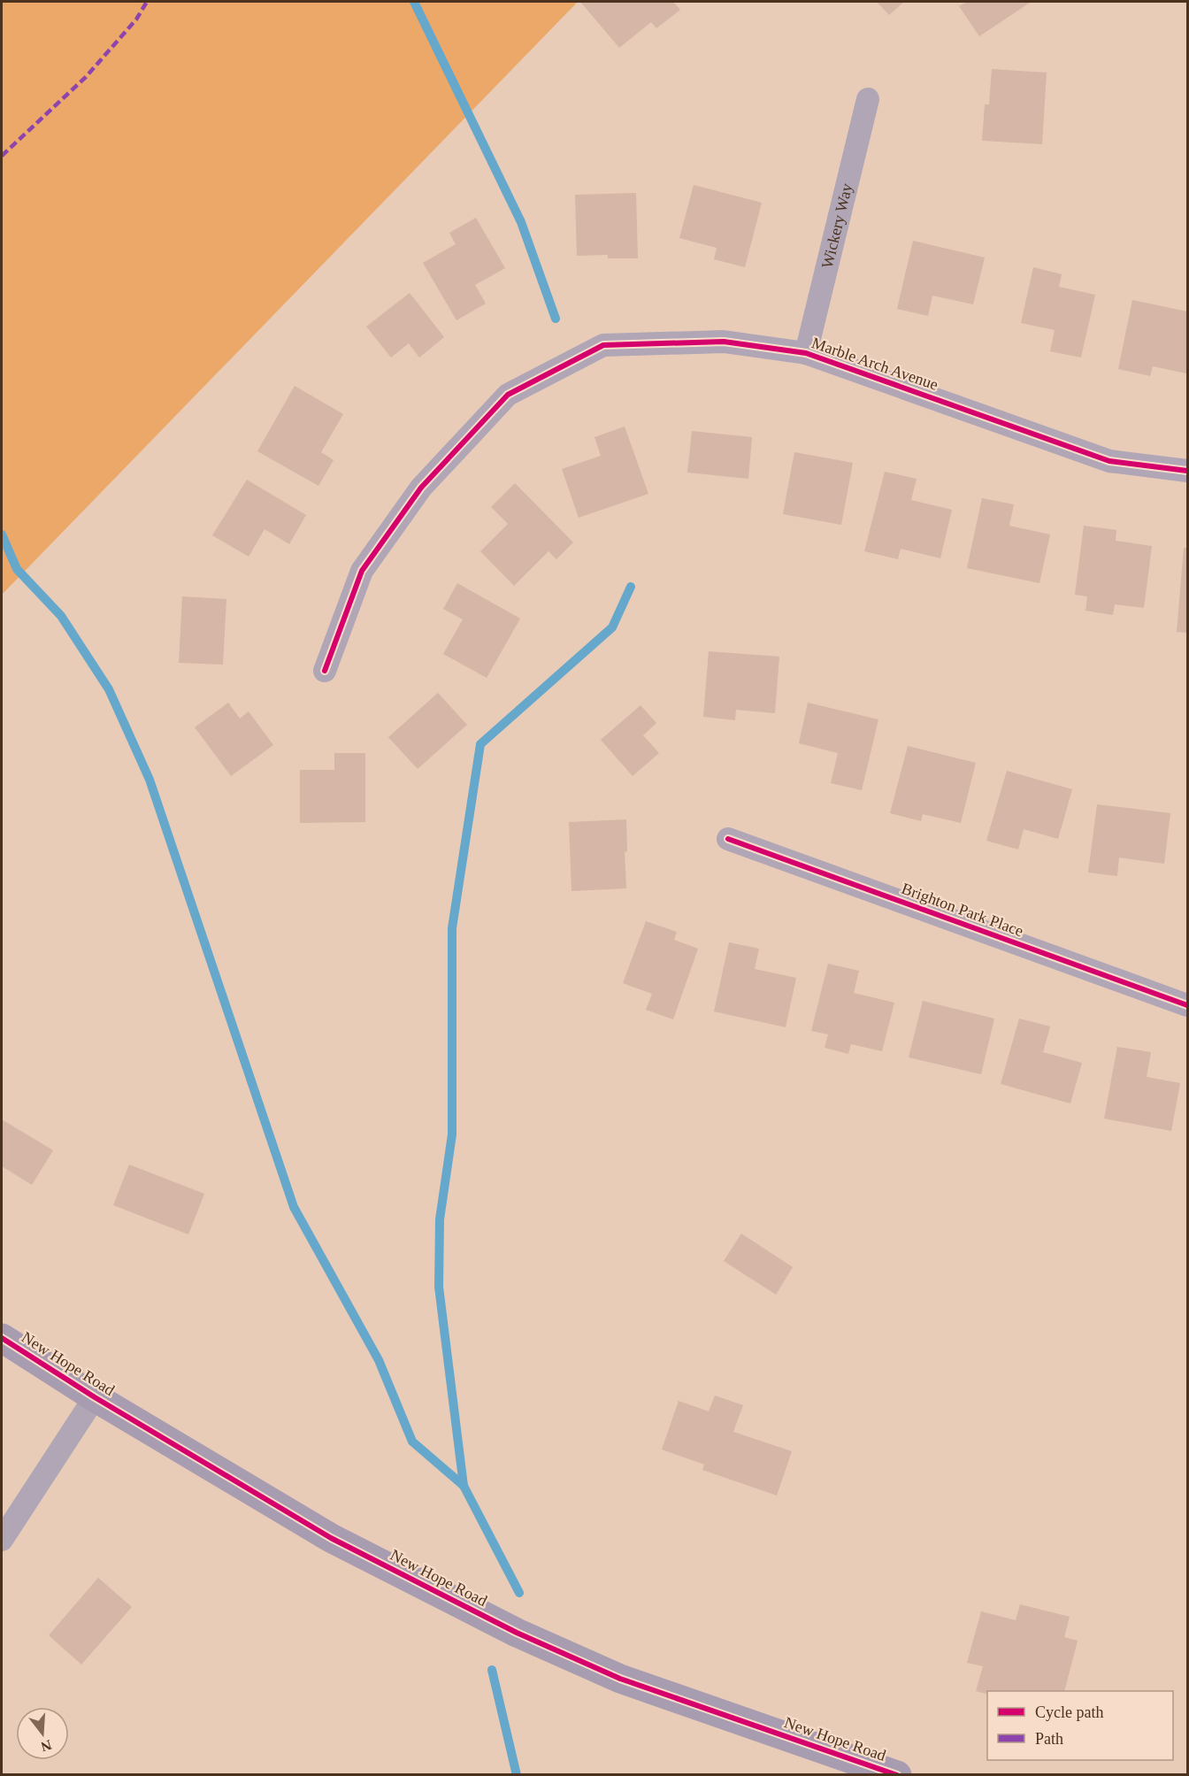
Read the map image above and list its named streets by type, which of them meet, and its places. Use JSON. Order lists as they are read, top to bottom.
{
  "streets": {
    "street": [
      "Wickery Way",
      "Marble Arch Avenue",
      "Brighton Park Place",
      "New Hope Road"
    ]
  },
  "crossings": [
    ["Wickery Way", "Marble Arch Avenue"]
  ],
  "legend": ["Cycle path", "Path"],
  "north": "bottom"
}
